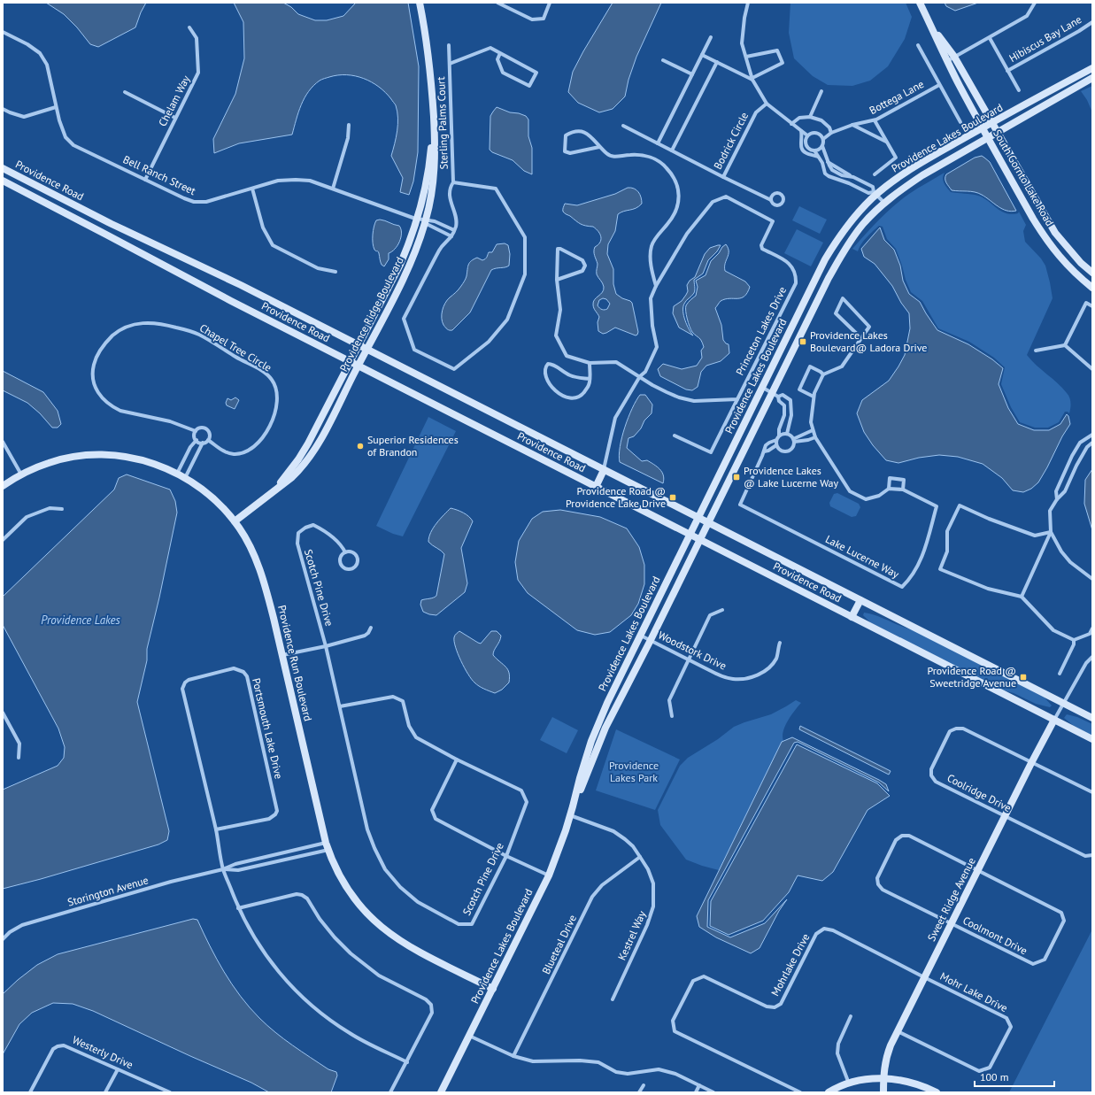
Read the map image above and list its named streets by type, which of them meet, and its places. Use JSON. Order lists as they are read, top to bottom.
{
  "streets": {
    "street": [
      "Hibiscus Bay Lane",
      "Bottega Lane",
      "Chelam Way",
      "Sterling Palms Court",
      "Providence Lakes Boulevard",
      "Bodrick Circle",
      "Bell Ranch Street",
      "South Gornto Lake Road",
      "Providence Road",
      "Providence Ridge Boulevard",
      "Princeton Lakes Drive",
      "Chapel Tree Circle",
      "Lake Lucerne Way",
      "Scotch Pine Drive",
      "Woodstork Drive",
      "Providence Run Boulevard",
      "Portsmouth Lake Drive",
      "Coolridge Drive",
      "Storington Avenue",
      "Sweet Ridge Avenue",
      "Kestrel Way",
      "Coolmont Drive",
      "Blueteal Drive",
      "Mohrlake Drive",
      "Mohr Lake Drive",
      "Westerly Drive"
    ]
  },
  "crossings": [
    ["Chelam Way", "Bell Ranch Street"],
    ["Providence Lakes Boulevard", "South Gornto Lake Road"],
    ["Providence Lakes Boulevard", "Providence Road"],
    ["Providence Lakes Boulevard", "Woodstork Drive"],
    ["Providence Lakes Boulevard", "Providence Run Boulevard"],
    ["Providence Lakes Boulevard", "Kestrel Way"],
    ["Bell Ranch Street", "Providence Ridge Boulevard"],
    ["Providence Road", "Providence Ridge Boulevard"],
    ["Providence Road", "Princeton Lakes Drive"],
    ["Providence Road", "Sweet Ridge Avenue"],
    ["Providence Ridge Boulevard", "Providence Run Boulevard"],
    ["Providence Run Boulevard", "Storington Avenue"],
    ["Portsmouth Lake Drive", "Storington Avenue"],
    ["Coolridge Drive", "Sweet Ridge Avenue"],
    ["Sweet Ridge Avenue", "Coolmont Drive"],
    ["Sweet Ridge Avenue", "Mohrlake Drive"],
    ["Sweet Ridge Avenue", "Mohr Lake Drive"],
    ["Kestrel Way", "Blueteal Drive"],
    ["Mohrlake Drive", "Mohr Lake Drive"]
  ],
  "water": ["Providence Lakes"],
  "parks": ["Providence Lakes Park"],
  "places": {
    "transit": [
      "Providence Lakes Boulevard@ Ladora Drive",
      "Providence Lakes @ Lake Lucerne Way",
      "Providence Road @ Providence Lake Drive",
      "Providence Road @ Sweetridge Avenue"
    ],
    "other": ["Superior Residences of Brandon"]
  },
  "scale_bar": "100 m"
}
